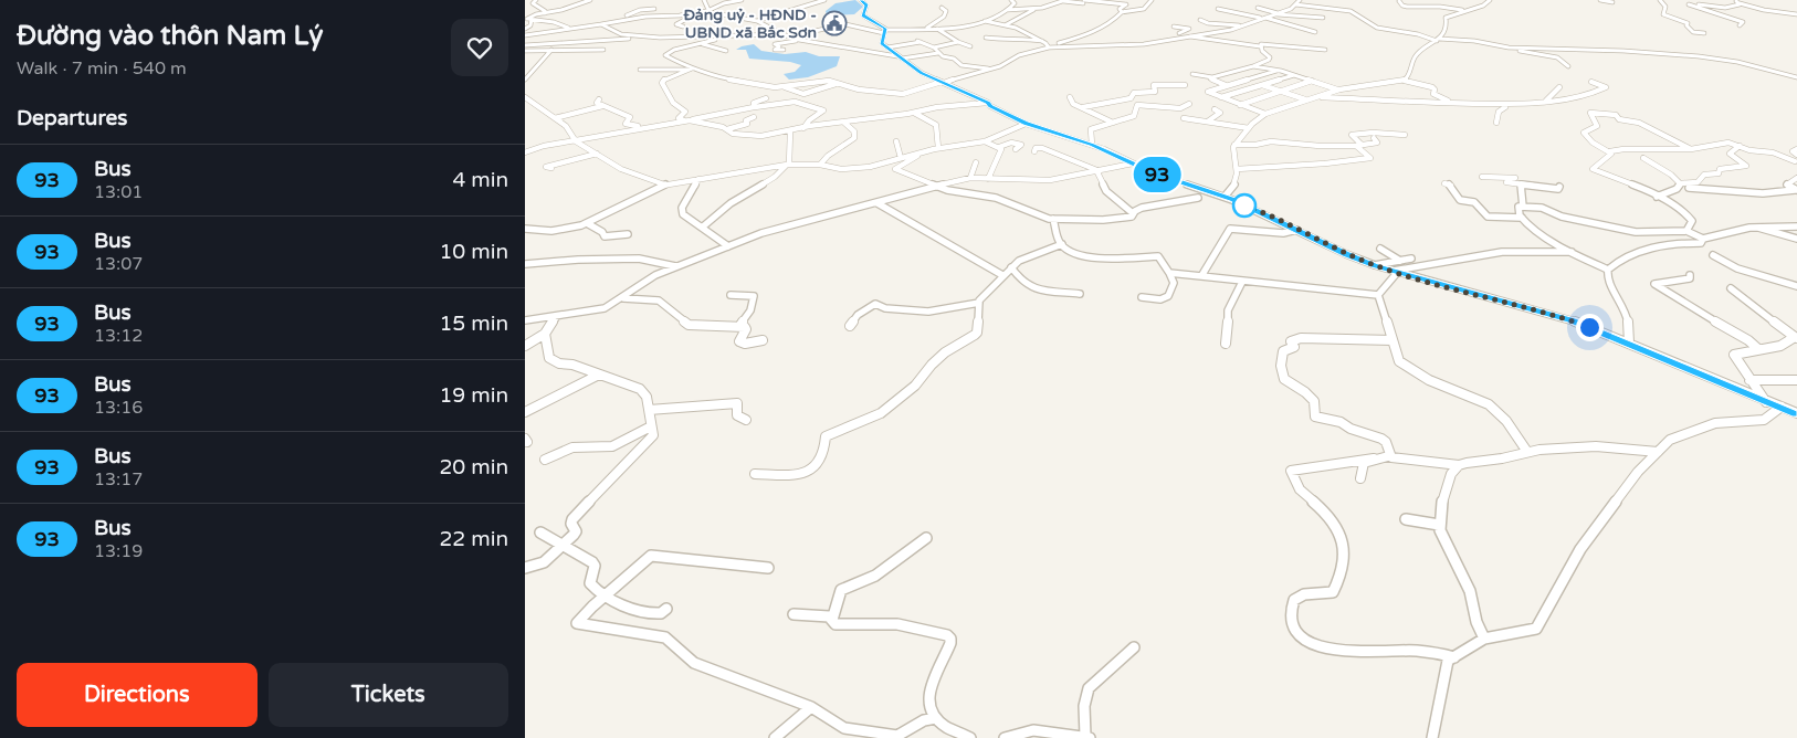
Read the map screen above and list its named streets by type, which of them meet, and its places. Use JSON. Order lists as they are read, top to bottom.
{
  "places": {
    "public building": ["Đảng uỷ - HĐND - UBND xã Bắc Sơn"]
  },
  "lines": ["bus line 93"],
  "page": {
    "heading": [
      ["Đường vào thôn Nam Lý", "Walk · 7 min · 540 m"],
      "Departures"
    ],
    "on_map": "93",
    "list": [
      {
        "mark": "93",
        "name": "Bus",
        "note": "13:01",
        "value": "4 min"
      },
      {
        "mark": "93",
        "name": "Bus",
        "note": "13:07",
        "value": "10 min"
      },
      {
        "mark": "93",
        "name": "Bus",
        "note": "13:12",
        "value": "15 min"
      },
      {
        "mark": "93",
        "name": "Bus",
        "note": "13:16",
        "value": "19 min"
      },
      {
        "mark": "93",
        "name": "Bus",
        "note": "13:17",
        "value": "20 min"
      },
      {
        "mark": "93",
        "name": "Bus",
        "note": "13:19",
        "value": "22 min"
      }
    ],
    "buttons": ["Directions", "Tickets"]
  }
}
